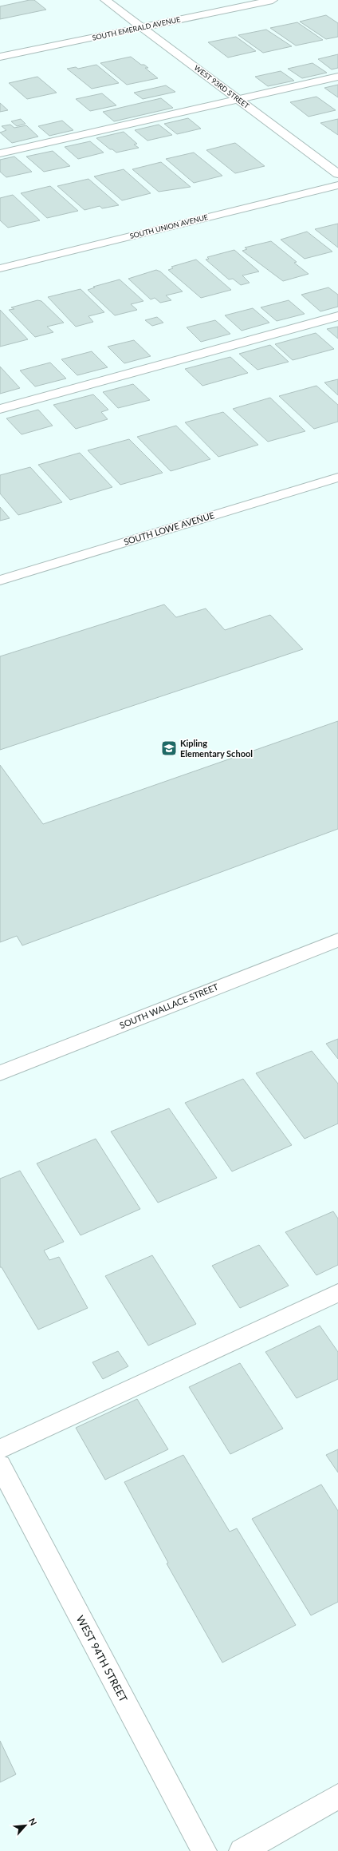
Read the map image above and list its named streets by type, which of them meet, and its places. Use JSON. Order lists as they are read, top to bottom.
{
  "streets": {
    "street": [
      "SOUTH EMERALD AVENUE",
      "WEST 93RD STREET",
      "SOUTH UNION AVENUE",
      "SOUTH LOWE AVENUE",
      "SOUTH WALLACE STREET",
      "WEST 94TH STREET"
    ]
  },
  "crossings": [
    ["SOUTH EMERALD AVENUE", "WEST 93RD STREET"]
  ],
  "places": {
    "school or university": ["Kipling Elementary School"]
  },
  "north": "top right"
}
